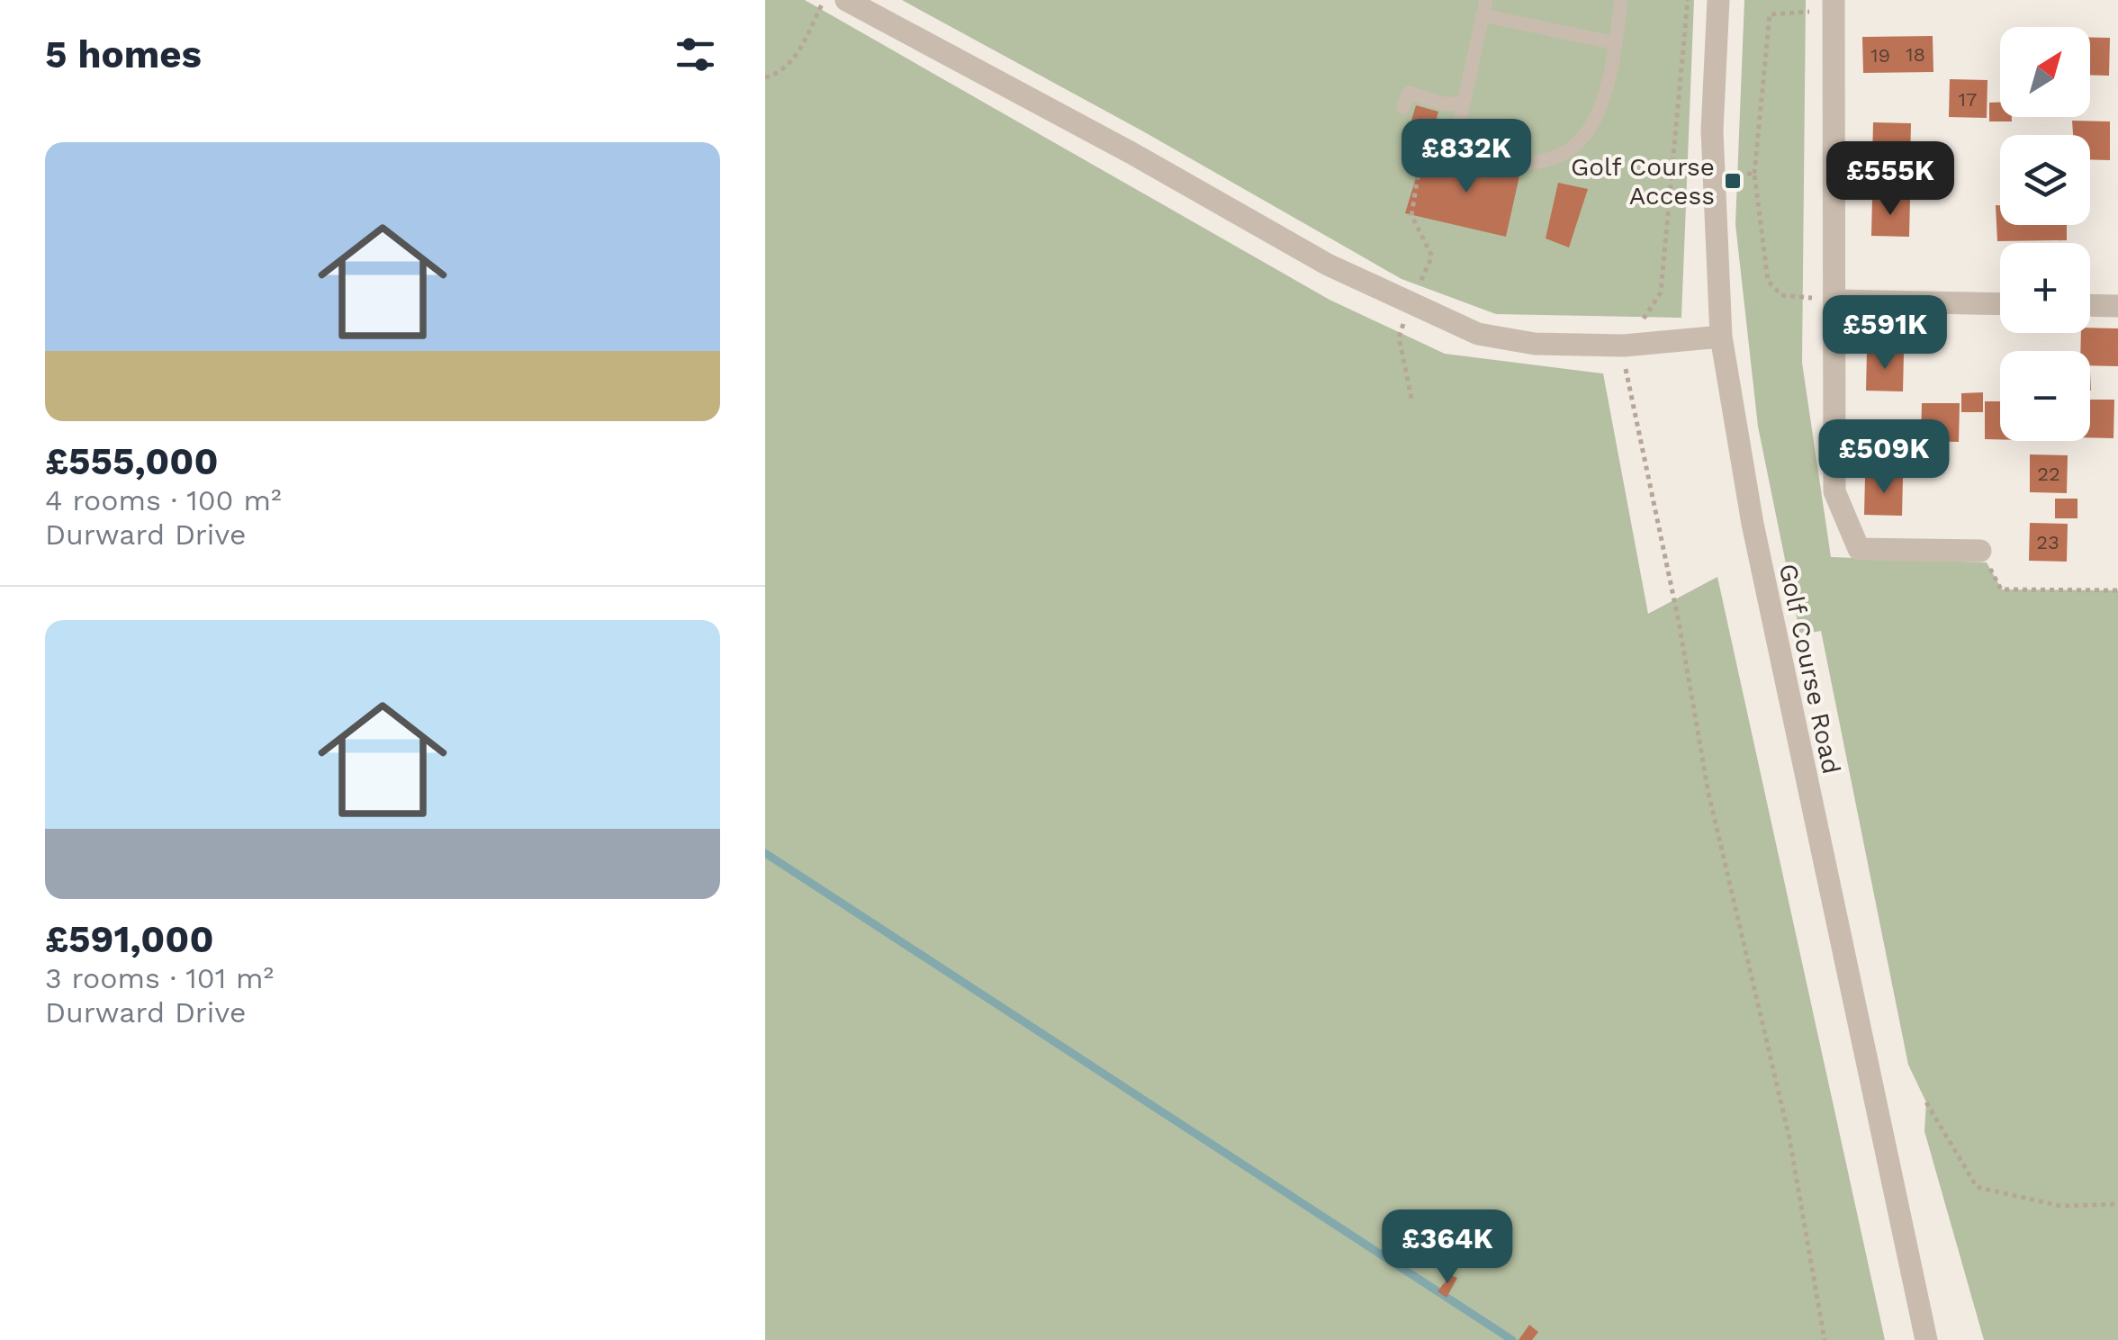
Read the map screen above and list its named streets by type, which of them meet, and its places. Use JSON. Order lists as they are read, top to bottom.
{
  "streets": {
    "street": ["Golf Course Road"]
  },
  "places": {
    "transit": ["Golf Course Access"]
  },
  "house_numbers": [
    "18",
    "19",
    "17",
    "22",
    "23"
  ],
  "north": "top right",
  "page": {
    "heading": "5 homes",
    "map_buttons": ["+", "−"],
    "list": [
      {
        "name": "£555,000",
        "note": "4 rooms · 100 m² · Durward Drive"
      },
      {
        "name": "£591,000",
        "note": "3 rooms · 101 m² · Durward Drive"
      }
    ],
    "price": [
      "£832K",
      "£555K",
      "£591K",
      "£509K",
      "£364K"
    ]
  }
}
